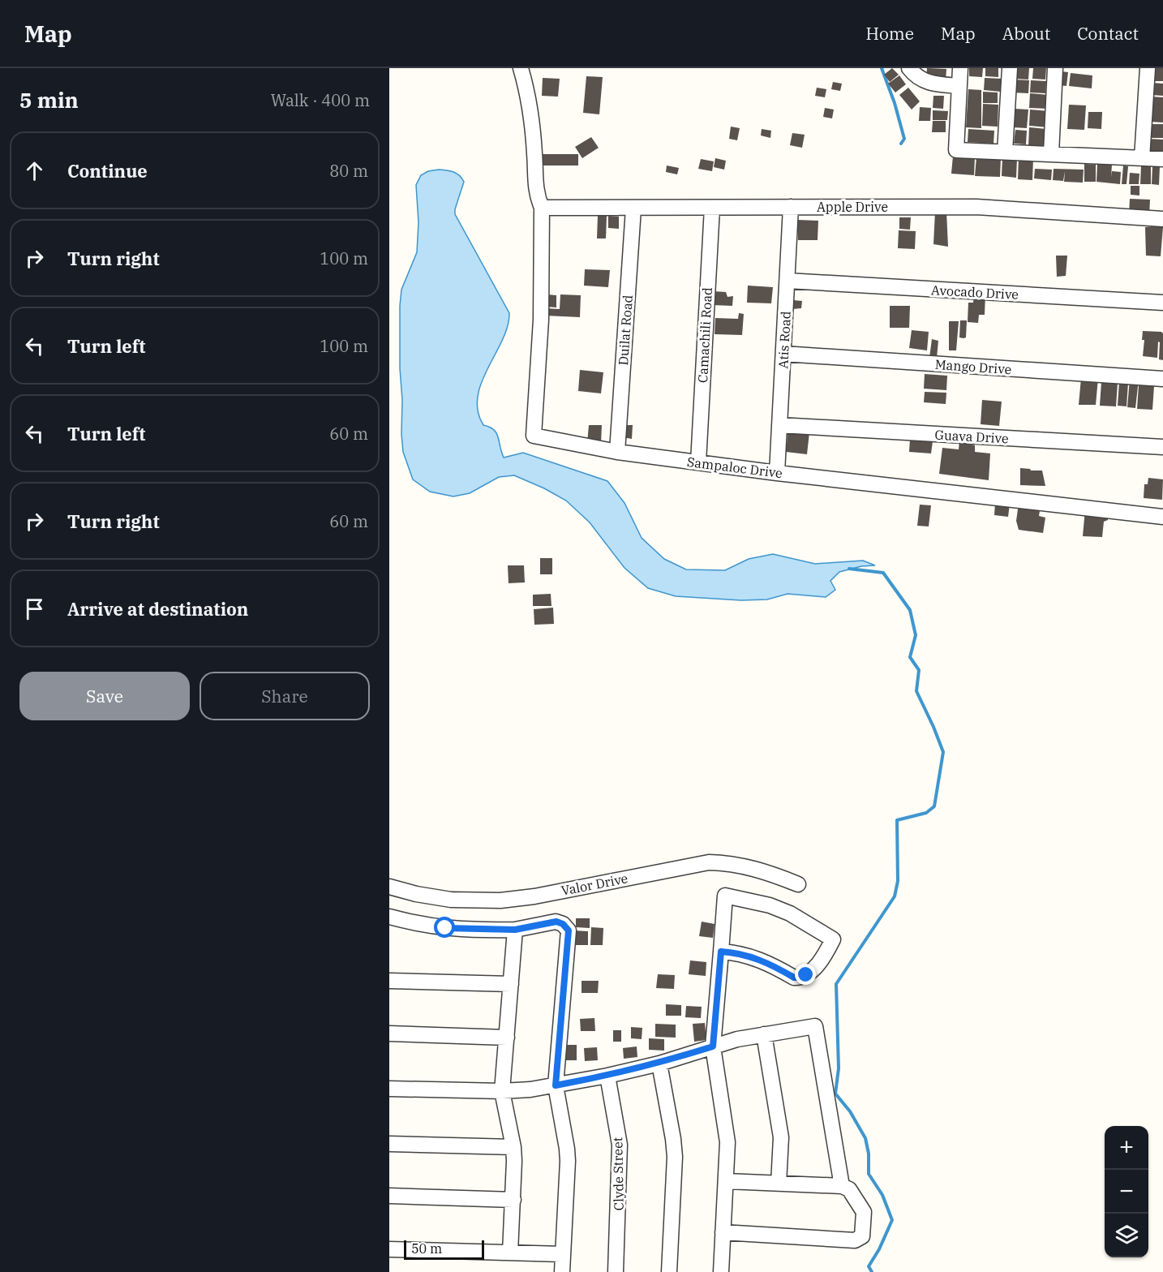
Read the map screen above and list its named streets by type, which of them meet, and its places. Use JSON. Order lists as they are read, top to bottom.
{
  "streets": {
    "street": [
      "Apple Drive",
      "Avocado Drive",
      "Duilat Road",
      "Camachili Road",
      "Atis Road",
      "Mango Drive",
      "Guava Drive",
      "Sampaloc Drive",
      "Valor Drive",
      "Clyde Street"
    ]
  },
  "crossings": [
    ["Apple Drive", "Duilat Road"],
    ["Apple Drive", "Camachili Road"],
    ["Apple Drive", "Atis Road"],
    ["Apple Drive", "Sampaloc Drive"],
    ["Avocado Drive", "Atis Road"],
    ["Duilat Road", "Sampaloc Drive"],
    ["Camachili Road", "Sampaloc Drive"],
    ["Atis Road", "Mango Drive"],
    ["Atis Road", "Guava Drive"],
    ["Atis Road", "Sampaloc Drive"]
  ],
  "scale_bar": "50 m",
  "page": {
    "header": "Map",
    "nav": [
      "Home",
      "Map",
      "About",
      "Contact"
    ],
    "heading": ["5 min", "Walk · 400 m"],
    "list": [
      ["Continue", "80 m"],
      ["Turn right", "100 m"],
      ["Turn left", "100 m"],
      ["Turn left", "60 m"],
      ["Turn right", "60 m"],
      "Arrive at destination"
    ],
    "buttons": ["Save", "Share"],
    "map_buttons": ["+", "−"],
    "scale": "50 m"
  }
}
